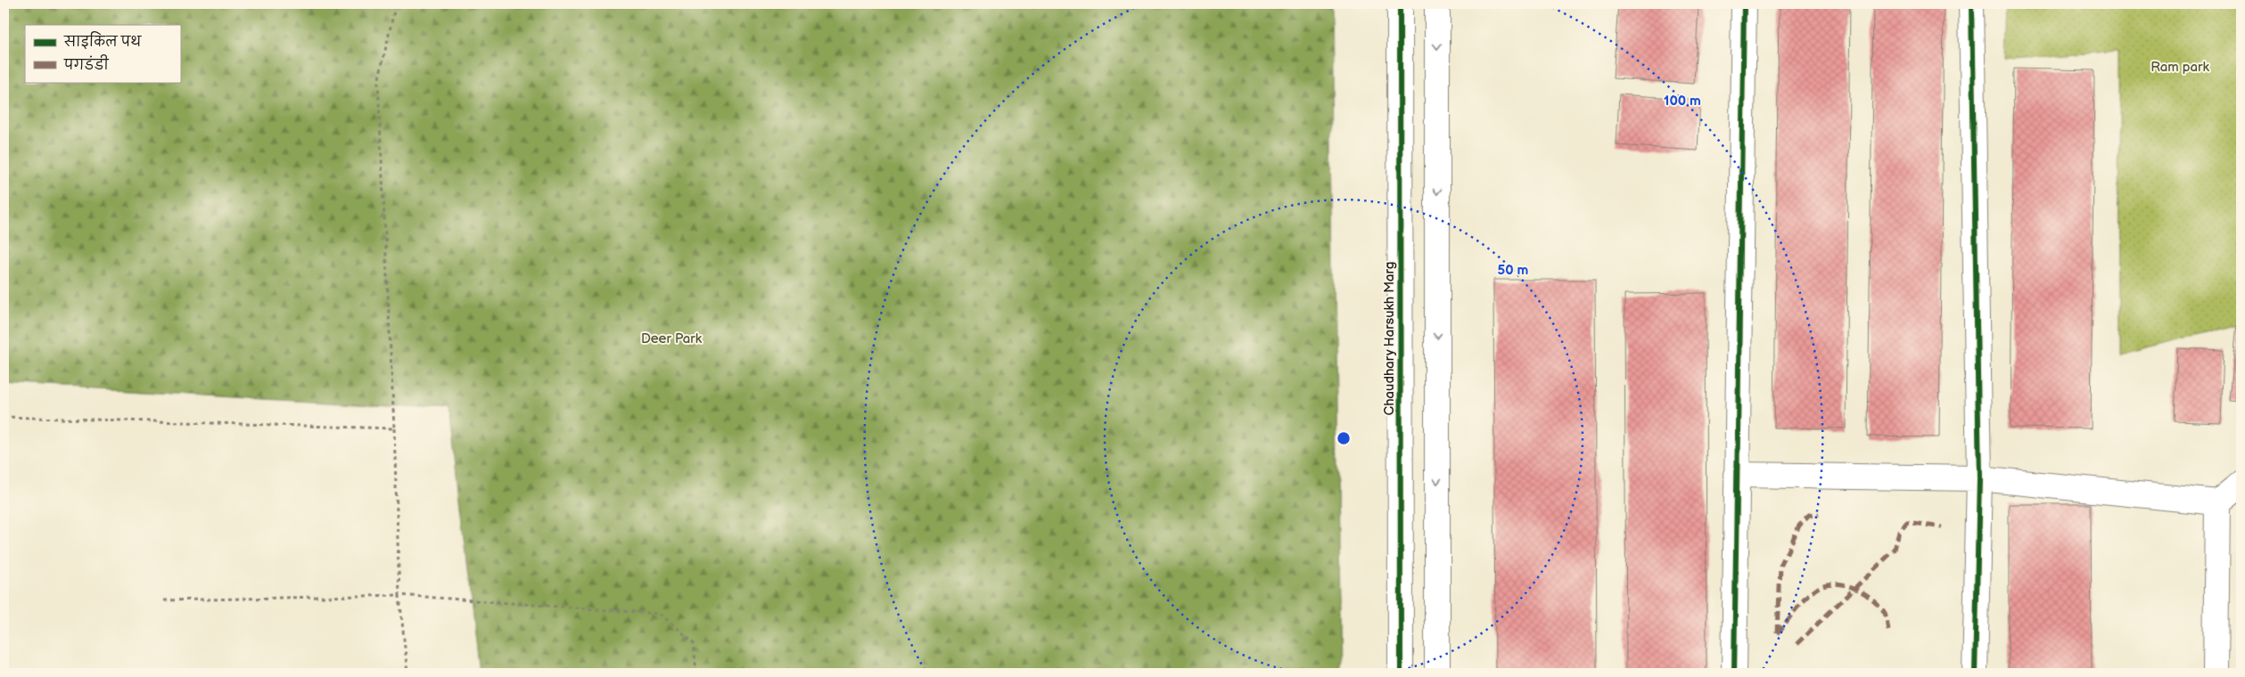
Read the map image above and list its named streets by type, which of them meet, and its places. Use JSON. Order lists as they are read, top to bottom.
{
  "streets": {
    "street": ["Chaudhary Harsukh Marg"]
  },
  "parks": ["Ram park", "Deer Park"],
  "legend": ["साइकिल पथ", "पगडंडी"],
  "rings": ["100 m", "50 m"]
}
